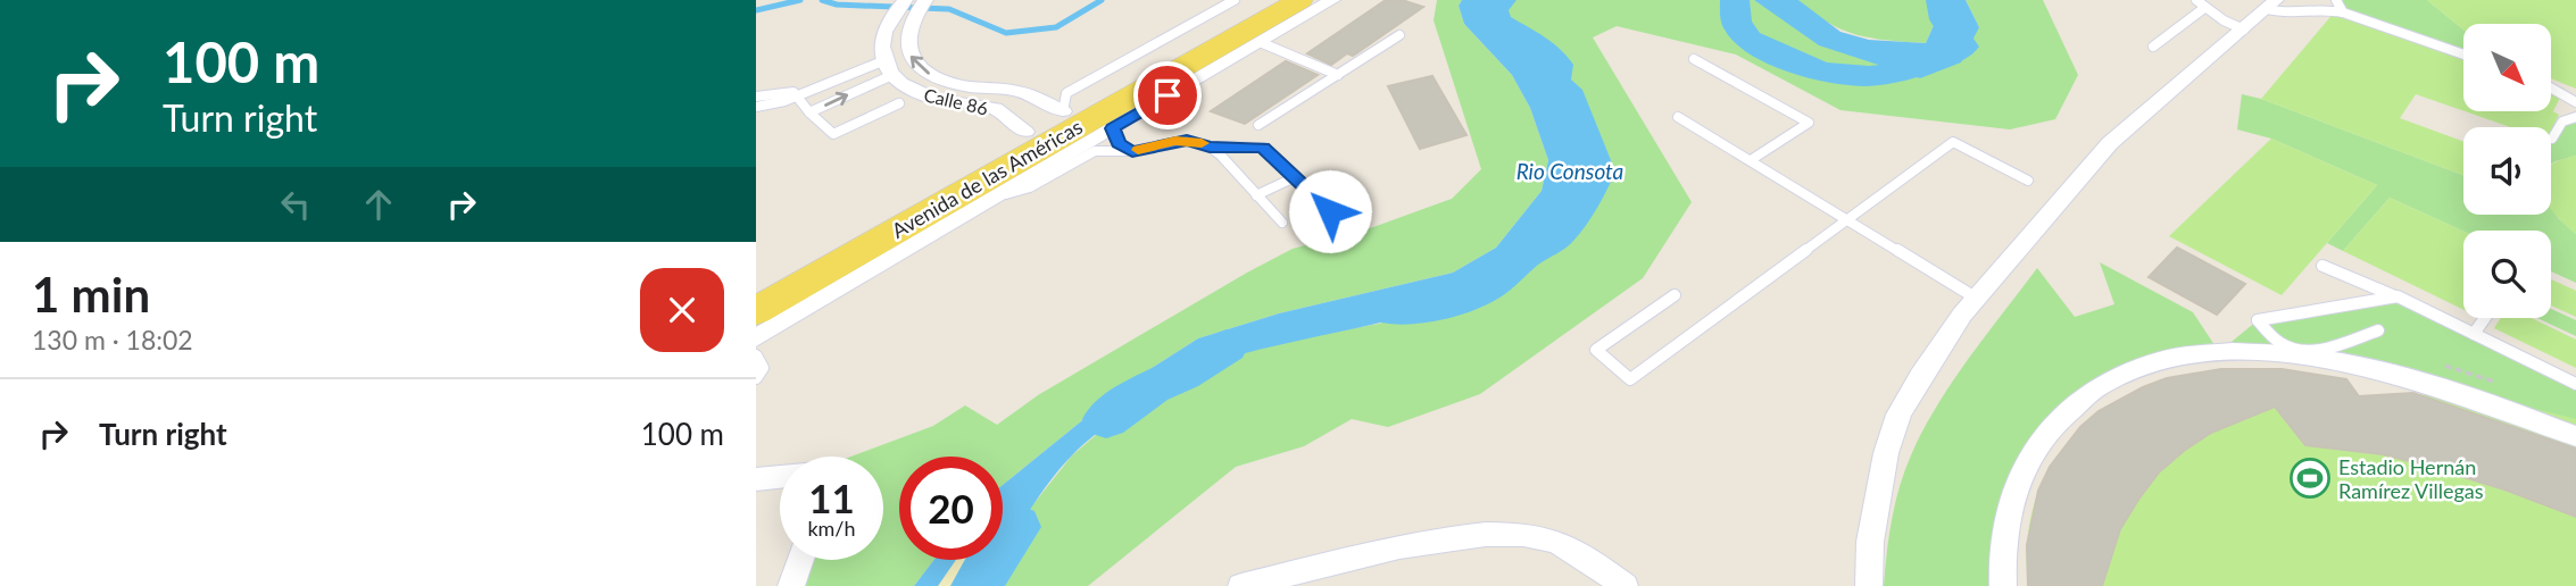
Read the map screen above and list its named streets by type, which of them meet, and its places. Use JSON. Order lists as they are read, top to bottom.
{
  "streets": {
    "main road": ["Avenida de las Américas"],
    "street": ["Calle 86"]
  },
  "crossings": [
    ["Calle 86", "Avenida de las Américas"]
  ],
  "water": ["Rio Consota"],
  "places": {
    "sports": ["Estadio Hernán Ramírez Villegas"]
  },
  "north": "bottom right",
  "page": {
    "turn": ["100 m", "Turn right"],
    "heading": ["1 min", "130 m · 18:02"],
    "list": [
      {
        "name": "Turn right",
        "value": "100 m"
      }
    ],
    "speed": "11 km/h",
    "limit": "20"
  }
}
